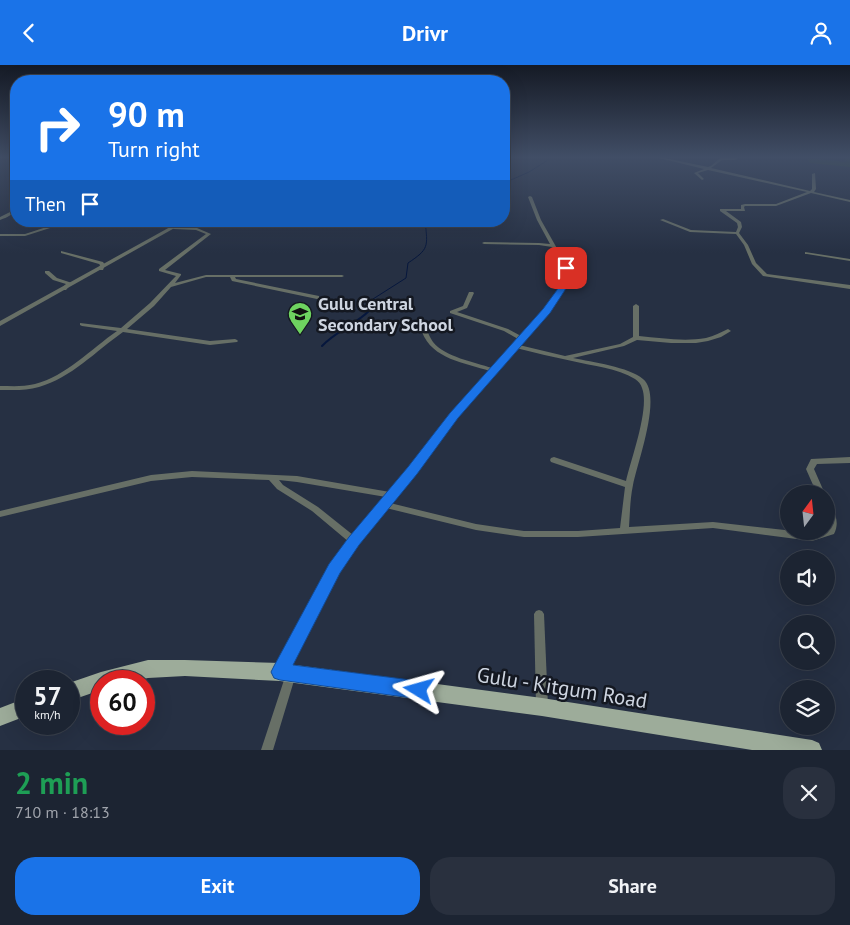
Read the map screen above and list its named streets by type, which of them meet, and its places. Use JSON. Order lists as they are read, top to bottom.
{
  "streets": {
    "main road": ["Gulu - Kitgum Road"]
  },
  "places": {
    "school or university": ["Gulu Central Secondary School"]
  },
  "north": "top",
  "page": {
    "header": "Drivr",
    "turn": ["90 m", "Turn right"],
    "then": "Then",
    "speed": "57 km/h",
    "limit": "60",
    "heading": ["2 min", "710 m · 18:13"],
    "buttons": ["Exit", "Share"]
  }
}
